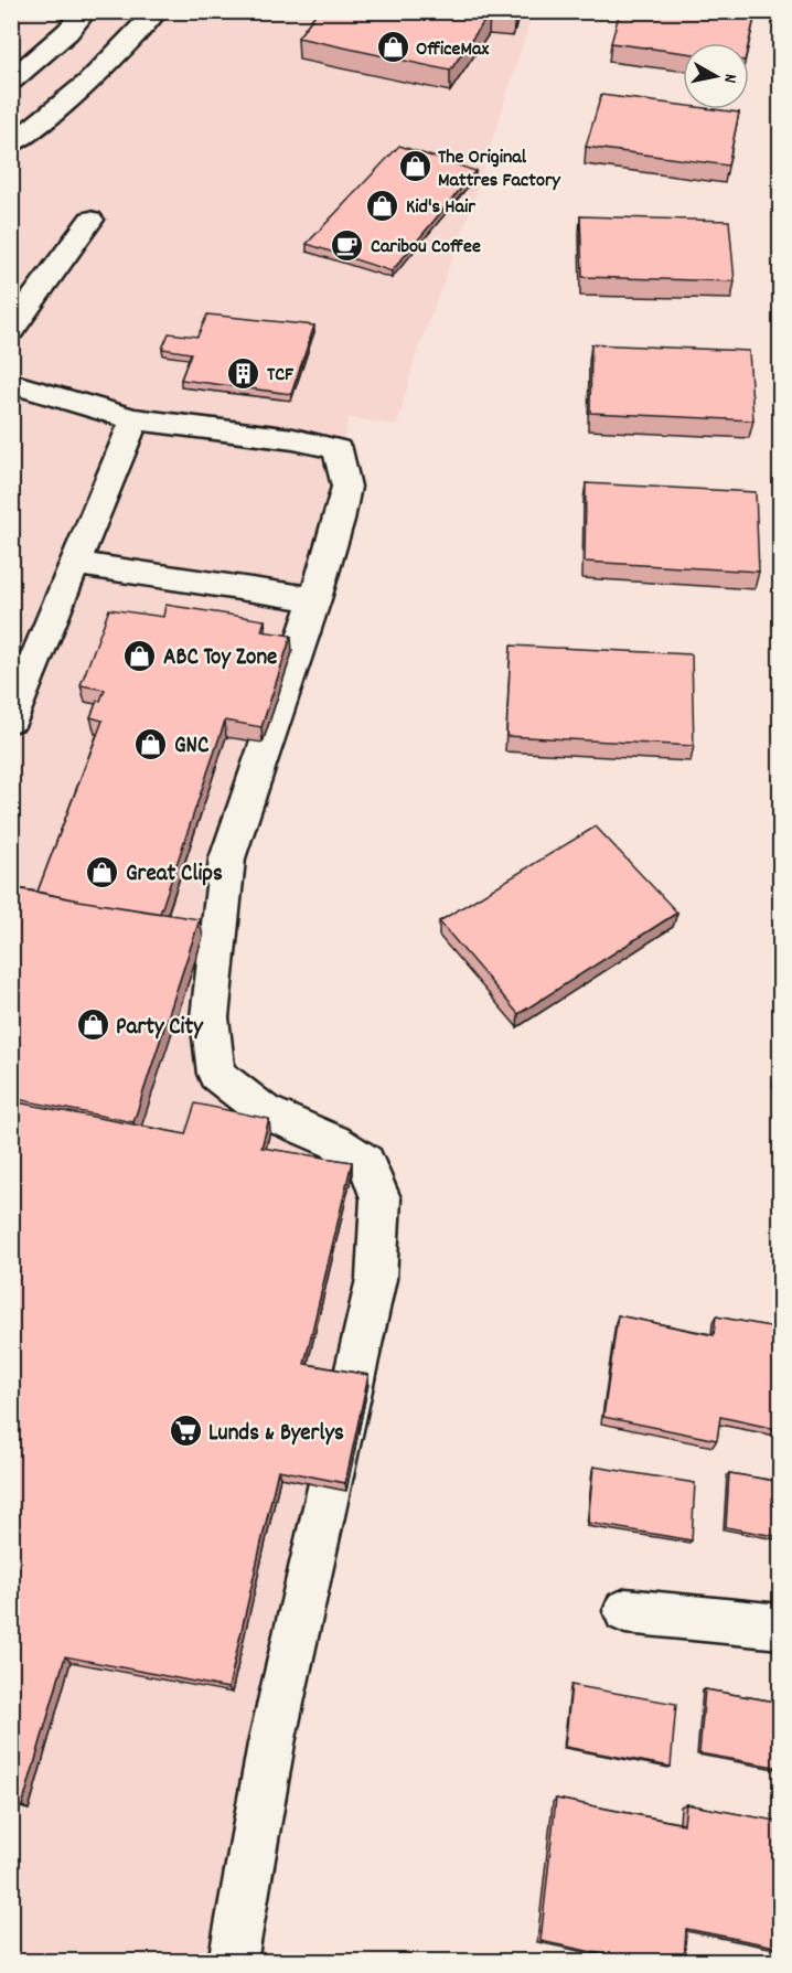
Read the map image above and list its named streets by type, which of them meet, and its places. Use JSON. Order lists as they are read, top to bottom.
{
  "places": {
    "shop": [
      "OfficeMax",
      "The Original Mattres Factory",
      "Kid's Hair",
      "ABC Toy Zone",
      "GNC",
      "Great Clips",
      "Party City"
    ],
    "cafe": ["Caribou Coffee"],
    "building": ["TCF"],
    "supermarket": ["Lunds & Byerlys"]
  },
  "north": "right"
}
